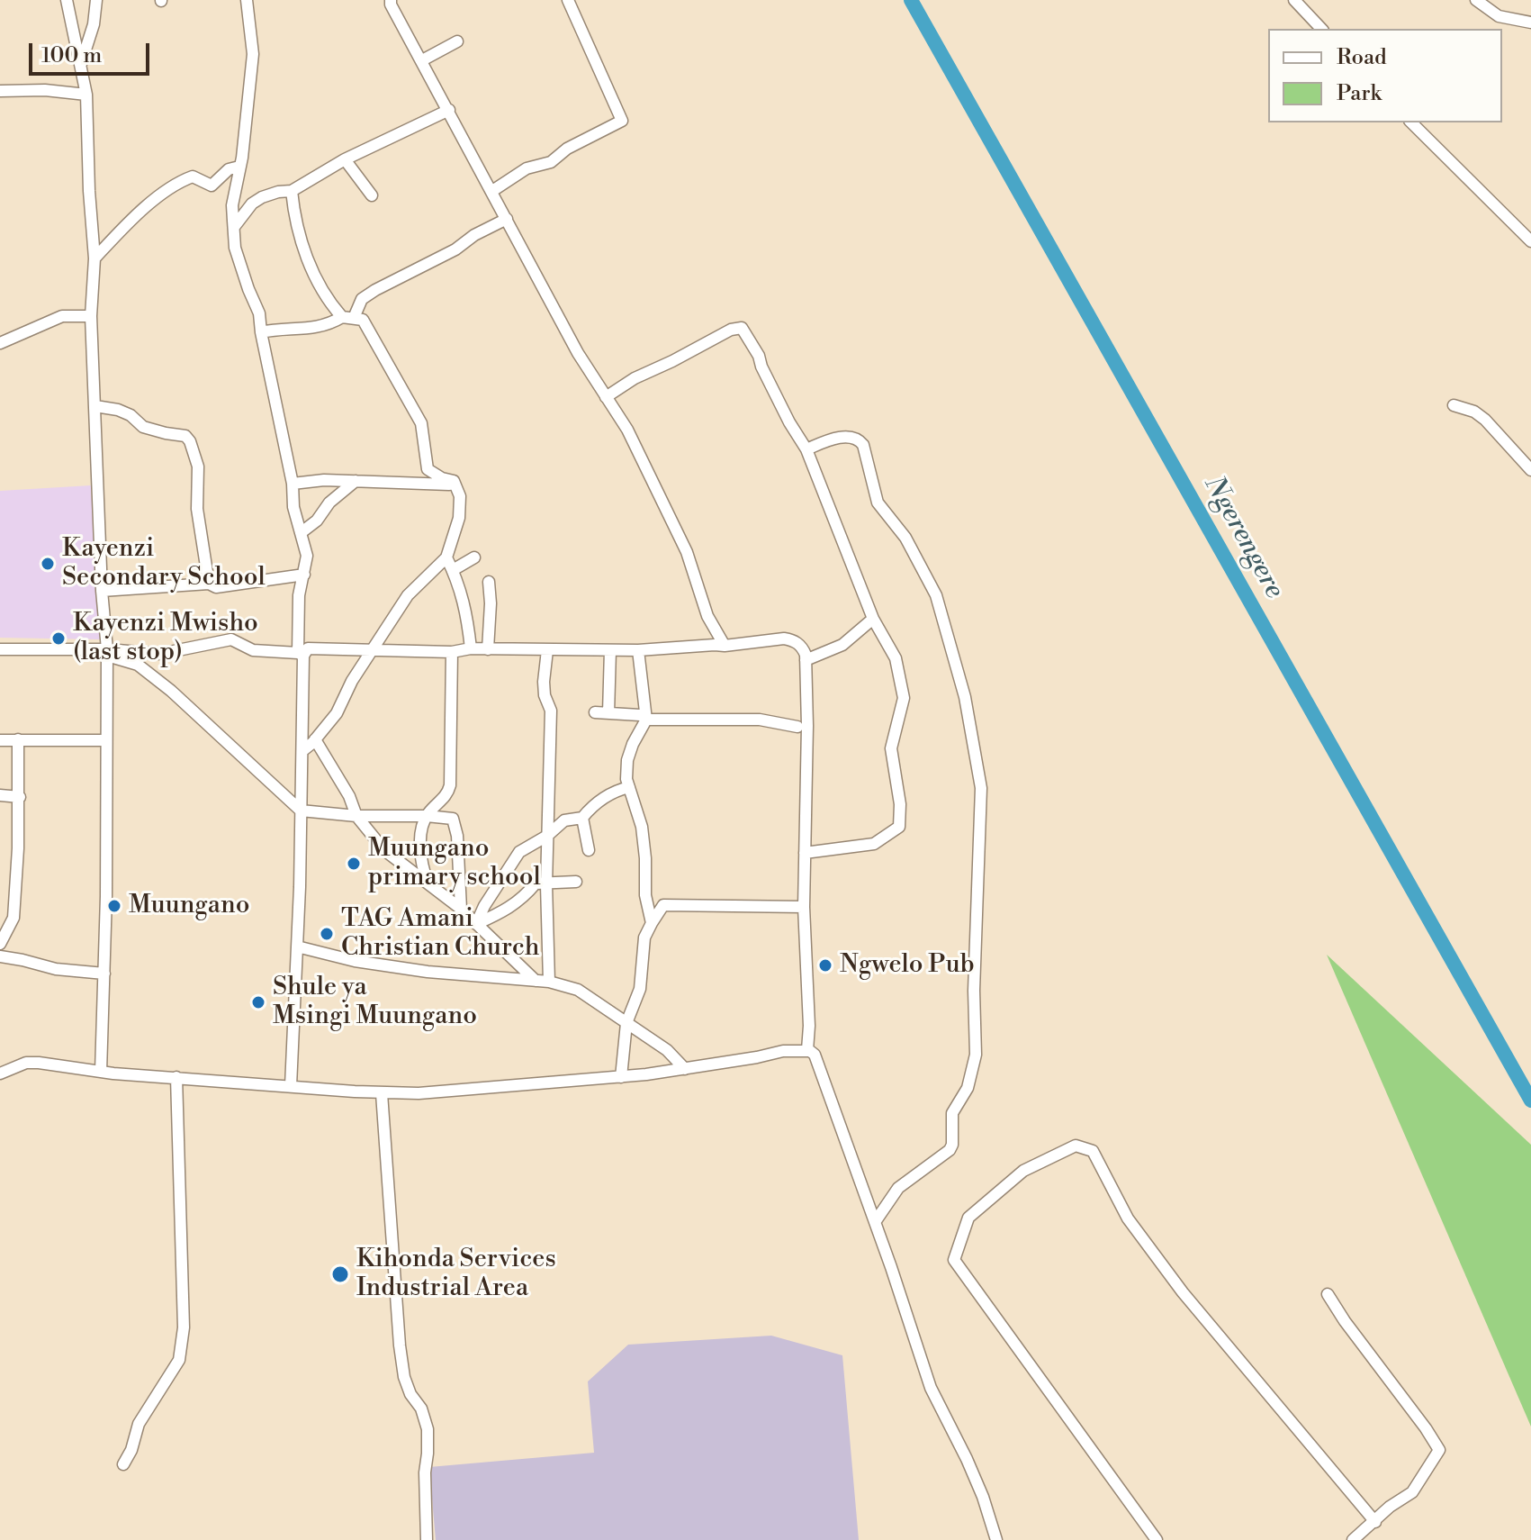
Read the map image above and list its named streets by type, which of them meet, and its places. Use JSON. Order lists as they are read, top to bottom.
{
  "water": ["Ngerengere"],
  "places": [
    "Kayenzi Secondary School",
    "Kayenzi Mwisho (last stop)",
    "Muungano primary school",
    "Muungano",
    "TAG Amani Christian Church",
    "Ngwelo Pub",
    "Shule ya Msingi Muungano",
    "Kihonda Services Industrial Area"
  ],
  "legend": ["Road", "Park"],
  "scale_bar": "100 m"
}
